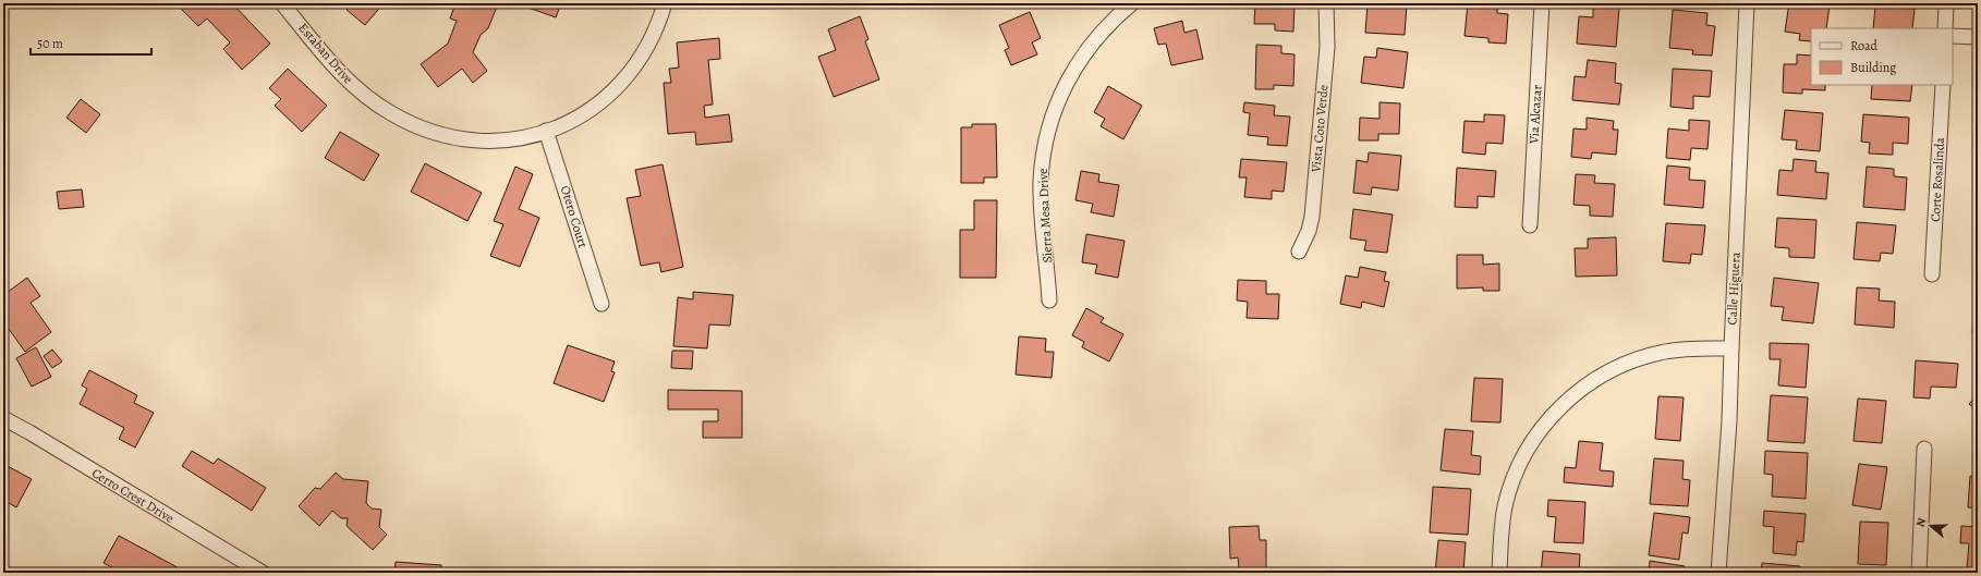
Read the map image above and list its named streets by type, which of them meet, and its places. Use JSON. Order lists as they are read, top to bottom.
{
  "streets": {
    "street": [
      "Estaban Drive",
      "Via Alcazar",
      "Vista Coto Verde",
      "Corte Rosalinda",
      "Sierra Mesa Drive",
      "Otero Court",
      "Calle Higuera",
      "Cerro Crest Drive"
    ]
  },
  "crossings": [
    ["Estaban Drive", "Otero Court"]
  ],
  "legend": ["Road", "Building"],
  "scale_bar": "50 m",
  "north": "left"
}
